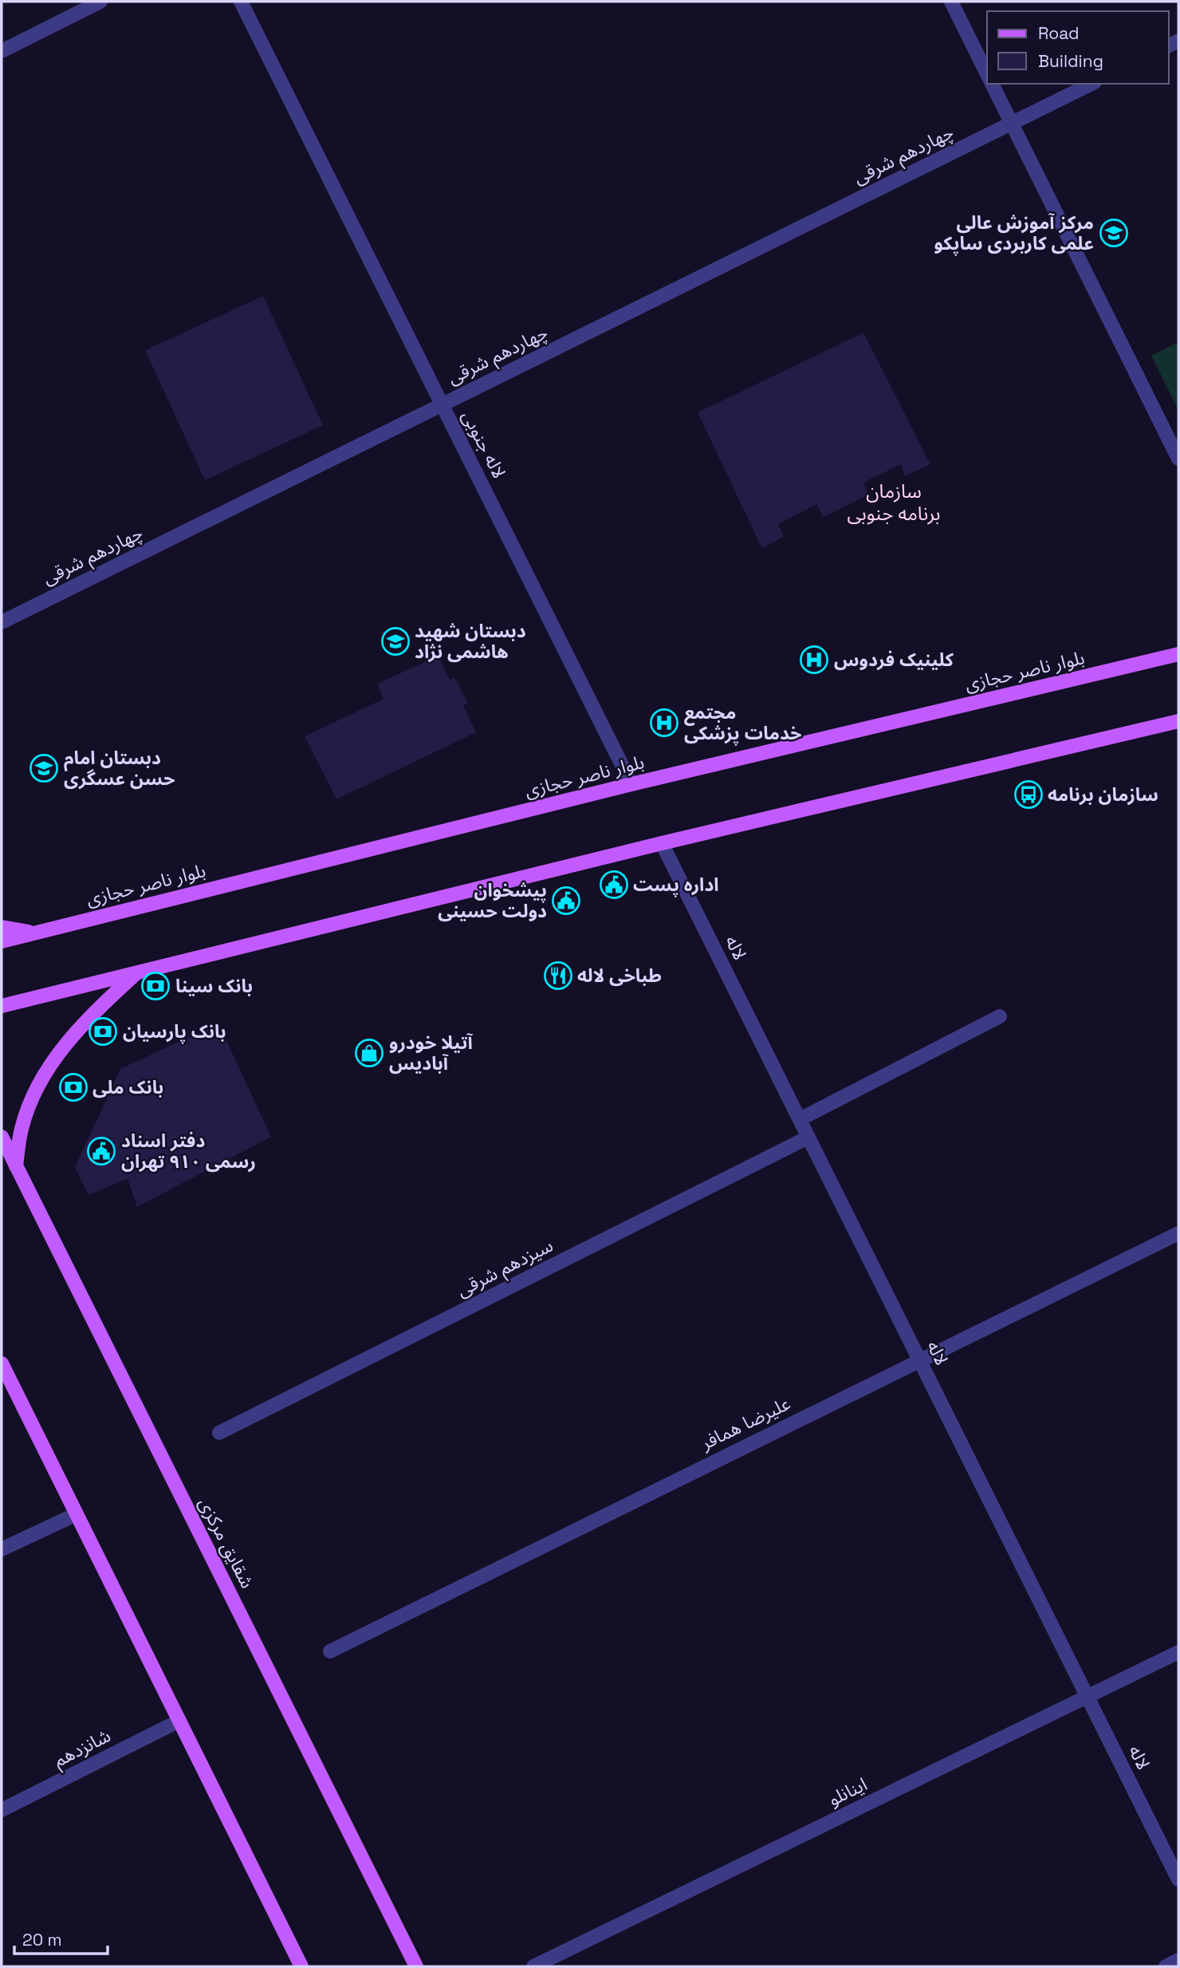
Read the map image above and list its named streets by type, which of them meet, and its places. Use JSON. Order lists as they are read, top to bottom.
{
  "streets": {
    "main road": ["بلوار ناصر حجازی", "شقایق مرکزی"],
    "street": [
      "چهاردهم شرقی",
      "لاله جنوبی",
      "لاله",
      "سیزدهم شرقی",
      "علیرضا همافر",
      "شانزدهم",
      "اینانلو"
    ]
  },
  "crossings": [
    ["چهاردهم شرقی", "لاله جنوبی"],
    ["لاله جنوبی", "بلوار ناصر حجازی"],
    ["لاله", "سیزدهم شرقی"],
    ["لاله", "علیرضا همافر"],
    ["لاله", "اینانلو"]
  ],
  "districts": ["سازمان برنامه جنوبی"],
  "places": {
    "school or university": ["مرکز آموزش عالی علمی کاربردی ساپکو", "دبستان شهید هاشمی نژاد", "دبستان امام حسن عسگری"],
    "hospital": ["کلینیک فردوس", "مجتمع خدمات پزشکی"],
    "bus stop": ["سازمان برنامه"],
    "public building": ["اداره پست", "پیشخوان دولت حسینی", "دفتر اسناد رسمی ۹۱۰ تهران"],
    "restaurant": ["طباخی لاله"],
    "bank": ["بانک سینا", "بانک پارسیان", "بانک ملی"],
    "shop": ["آتیلا خودرو آبادیس"]
  },
  "legend": ["Road", "Building"],
  "scale_bar": "20 m"
}
